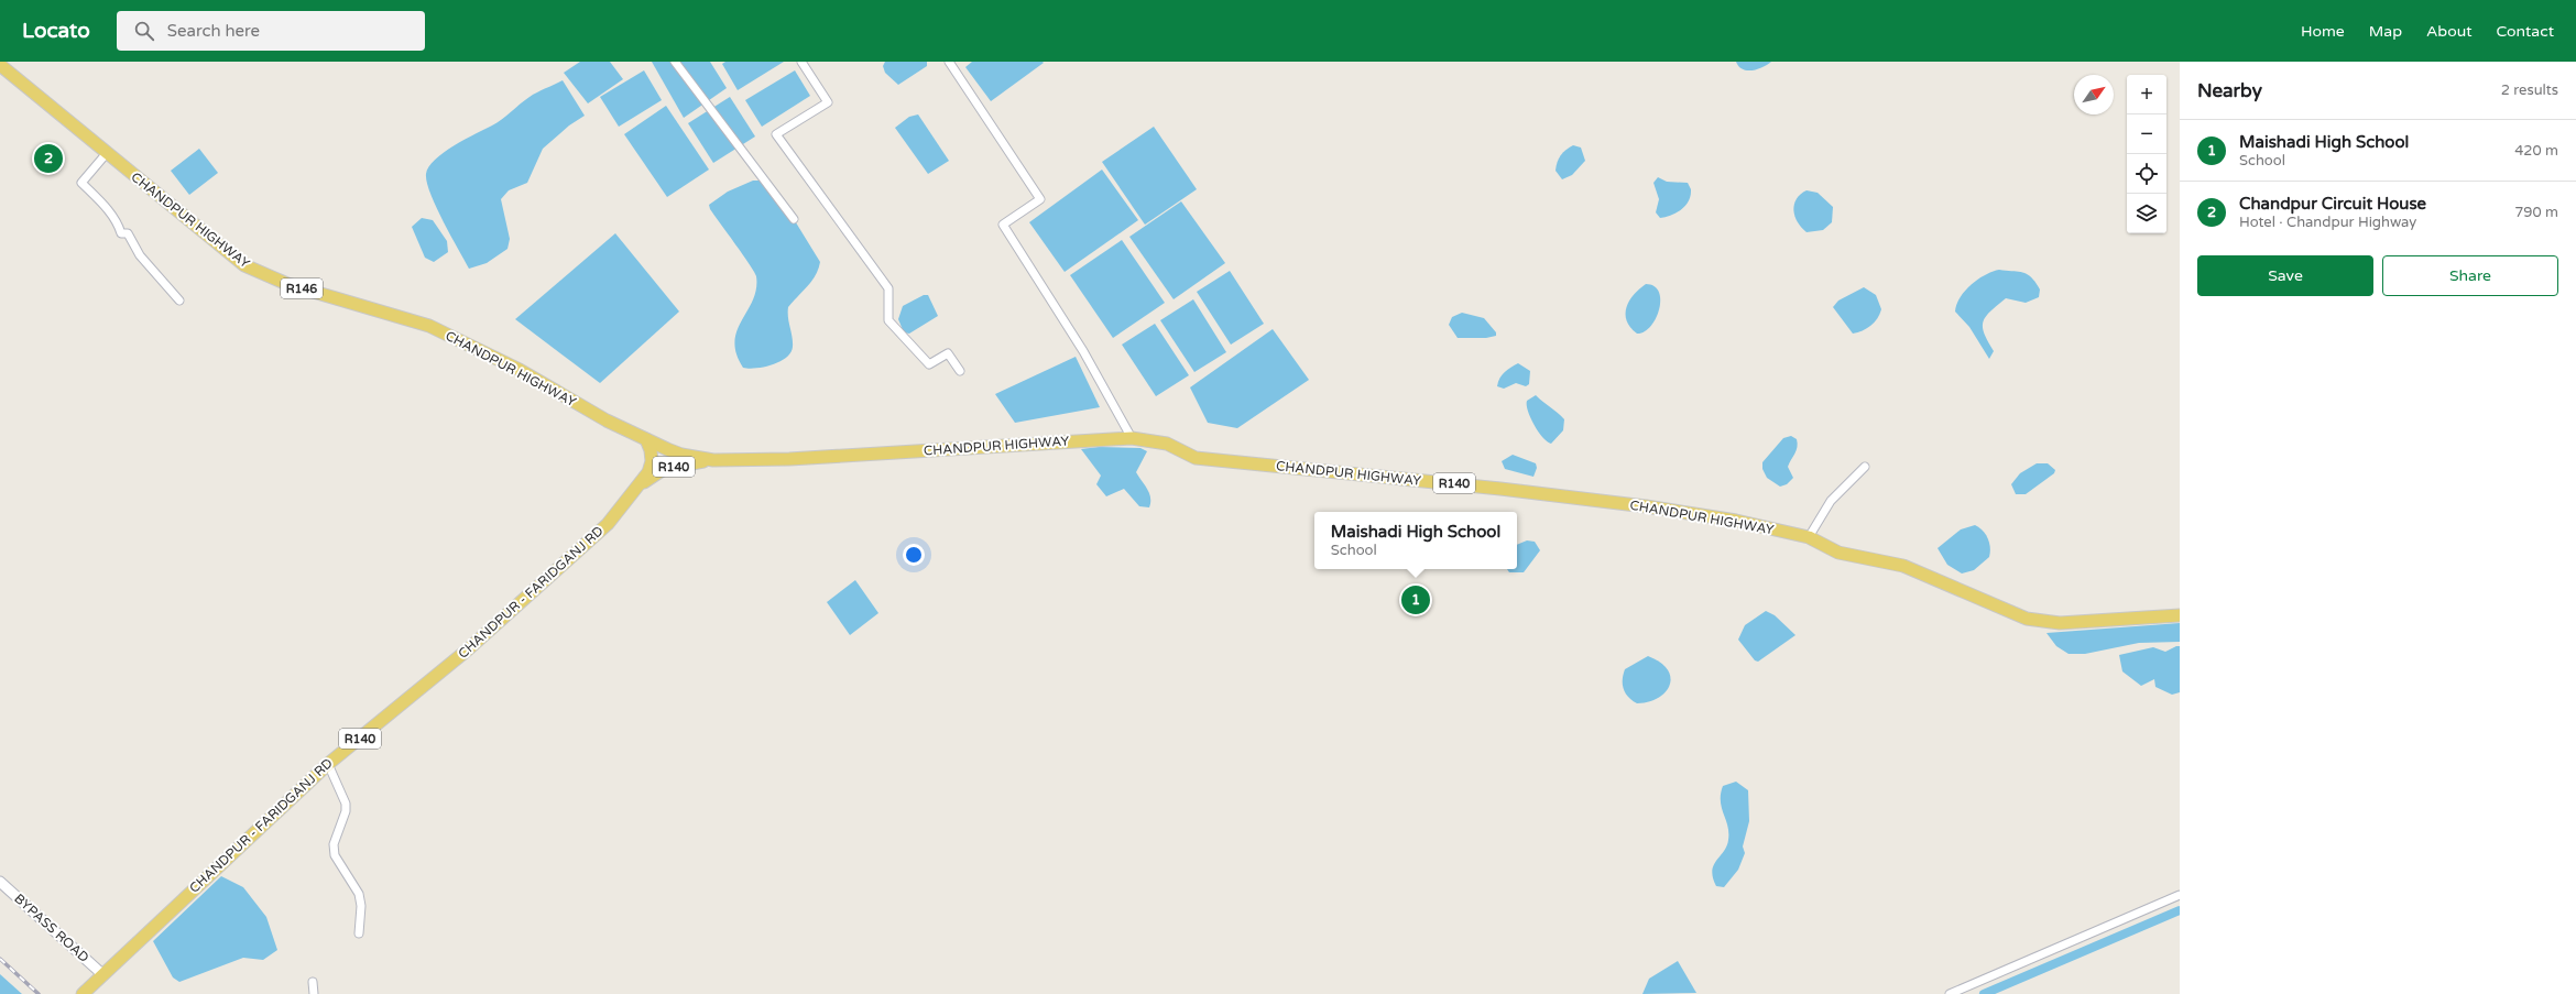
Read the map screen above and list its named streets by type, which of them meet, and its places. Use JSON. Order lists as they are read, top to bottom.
{
  "streets": {
    "main road": [
      "CHANDPUR HIGHWAY",
      "R146",
      "R140",
      "CHANDPUR - FARIDGANJ RD"
    ],
    "street": ["BYPASS ROAD"]
  },
  "crossings": [
    ["CHANDPUR HIGHWAY", "R140"],
    ["R140", "CHANDPUR - FARIDGANJ RD"],
    ["CHANDPUR - FARIDGANJ RD", "BYPASS ROAD"]
  ],
  "north": "top right",
  "page": {
    "header": "Locato",
    "search": "Search here",
    "nav": [
      "Home",
      "Map",
      "About",
      "Contact"
    ],
    "heading": ["Nearby", "2 results"],
    "map_buttons": ["+", "−"],
    "list": [
      {
        "mark": "1",
        "name": "Maishadi High School",
        "note": "School",
        "value": "420 m"
      },
      {
        "mark": "2",
        "name": "Chandpur Circuit House",
        "note": "Hotel · Chandpur Highway",
        "value": "790 m"
      }
    ],
    "pins": ["2", "1"],
    "buttons": ["Save", "Share"],
    "popup": ["Maishadi High School", "School"]
  }
}
